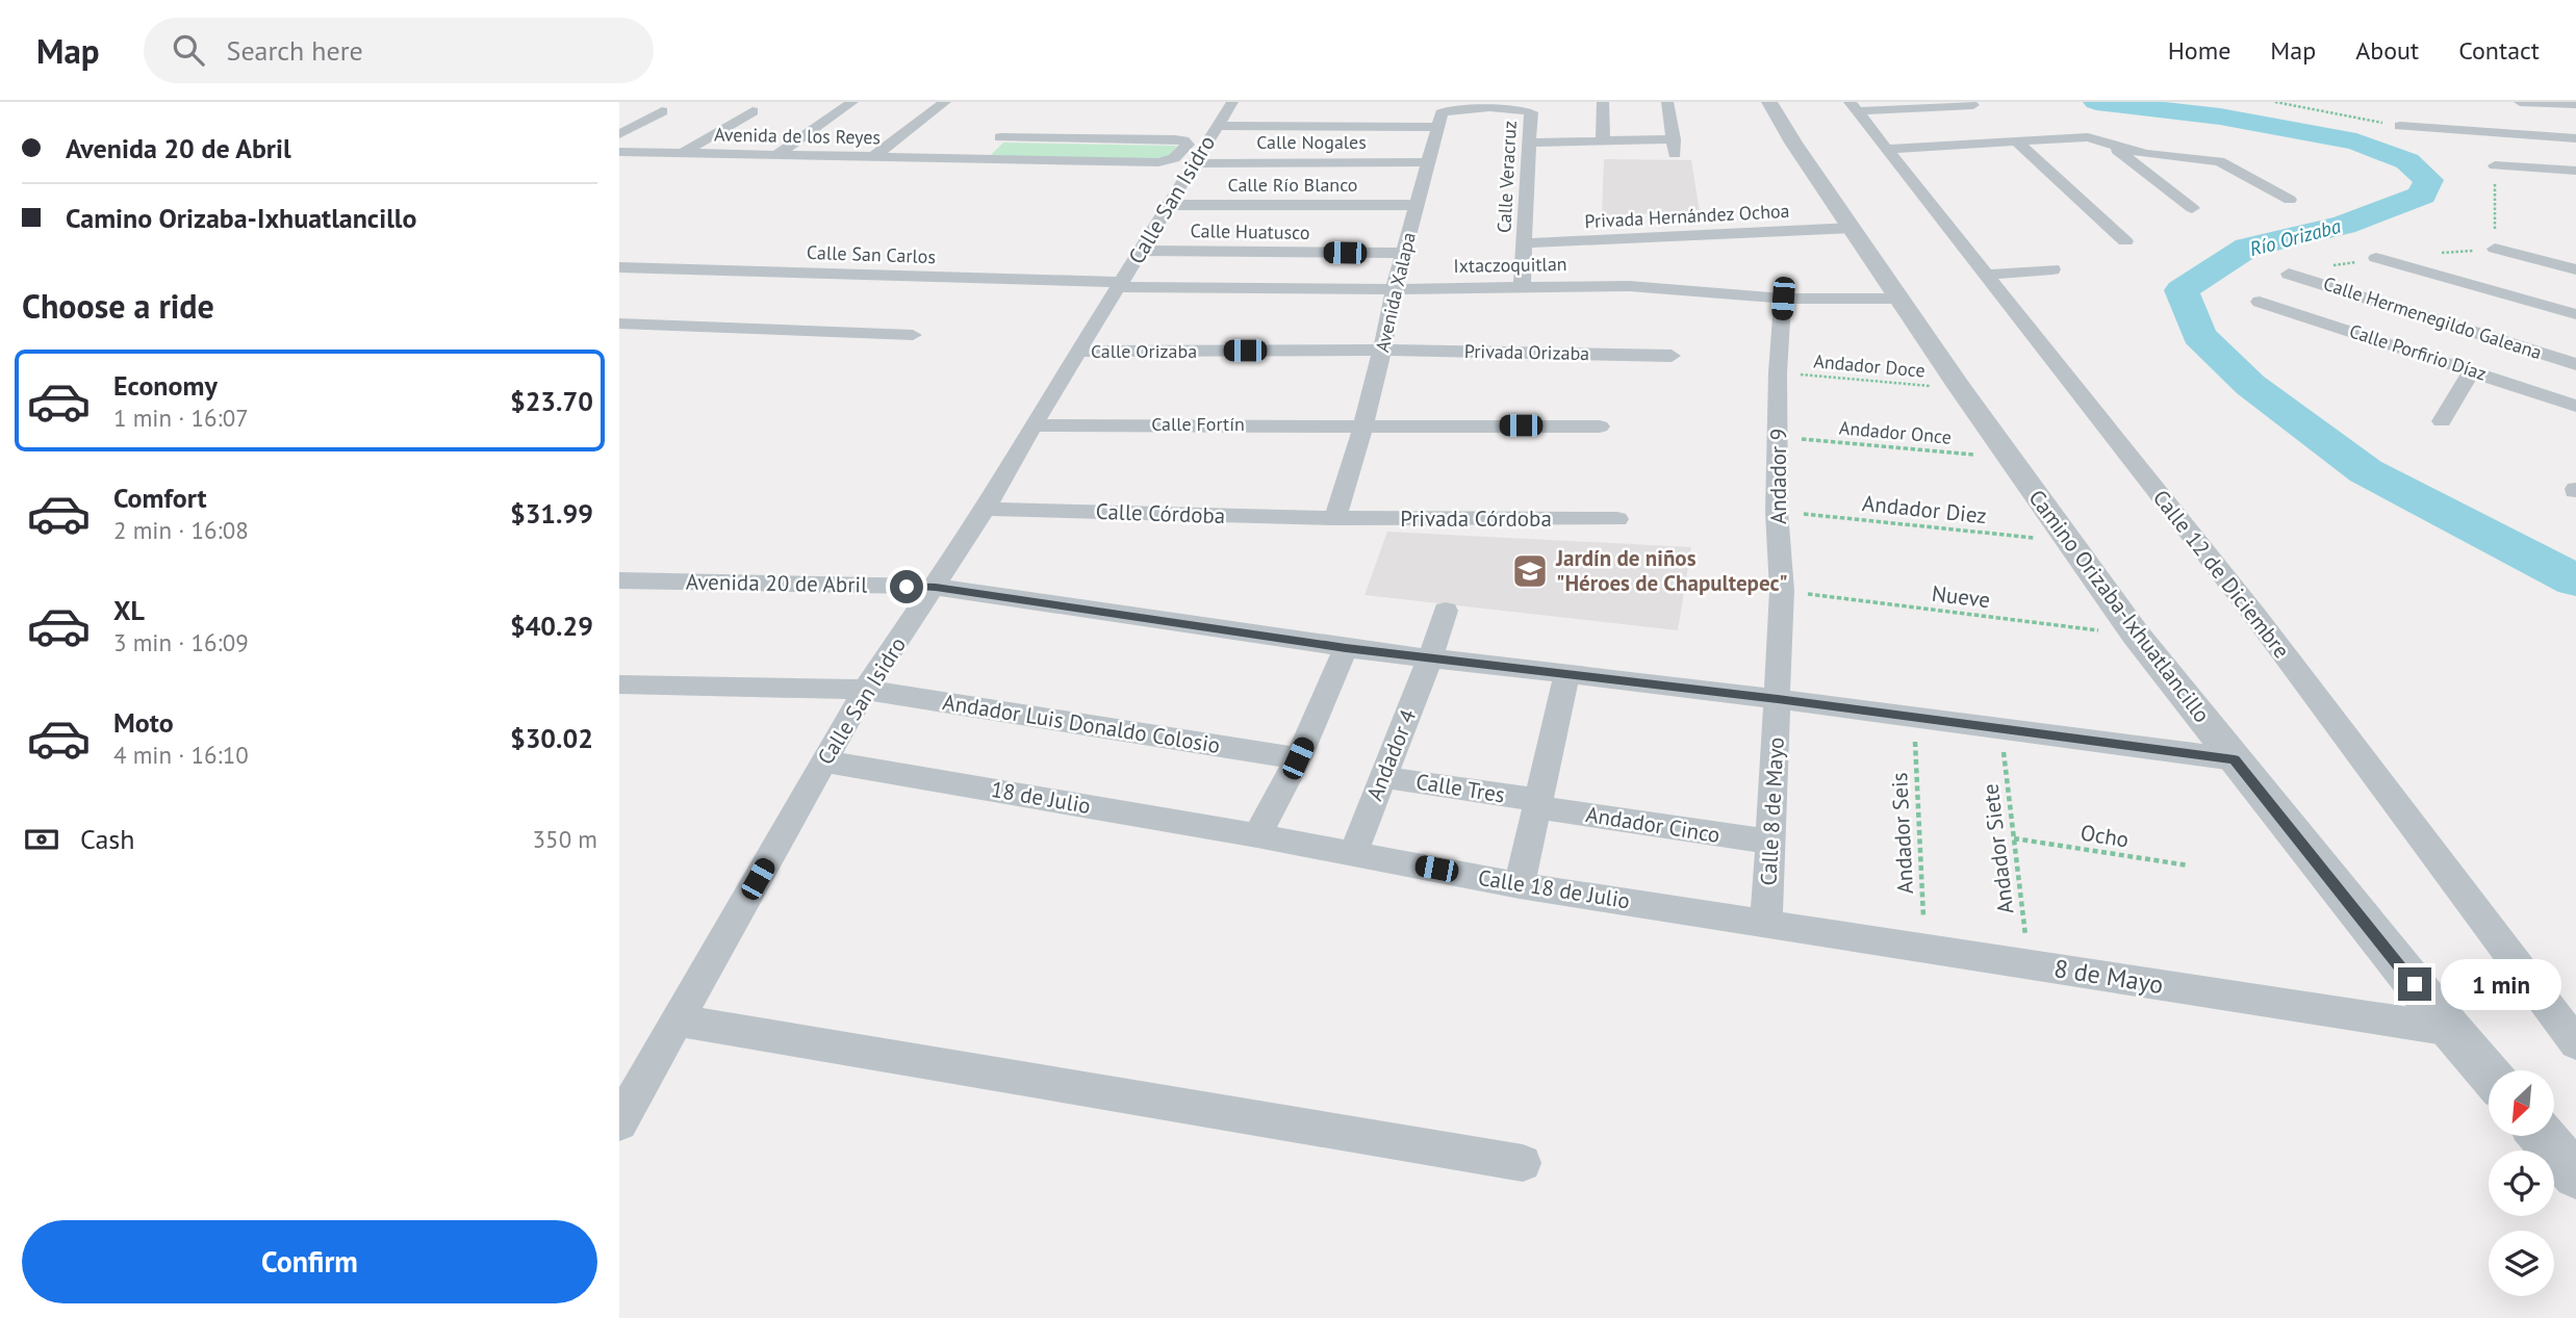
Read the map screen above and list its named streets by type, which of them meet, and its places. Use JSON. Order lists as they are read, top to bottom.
{
  "streets": {
    "street": [
      "Avenida de los Reyes",
      "Calle Nogales",
      "Calle Veracruz",
      "Calle Río Blanco",
      "Calle San Isidro",
      "Privada Hernández Ochoa",
      "Calle Huatusco",
      "Calle San Carlos",
      "Ixtaczoquitlan",
      "Avenida Xalapa",
      "Calle Hermenegildo Galeana",
      "Calle Orizaba",
      "Privada Orizaba",
      "Calle Porfirio Díaz",
      "Calle Fortín",
      "Andador 9",
      "Calle Córdoba",
      "Privada Córdoba",
      "Calle 12 de Diciembre",
      "Avenida 20 de Abril",
      "Camino Orizaba-Ixhuatlancillo",
      "Andador Luis Donaldo Colosio",
      "Andador 4",
      "Calle Tres",
      "18 de Julio",
      "Calle 8 de Mayo",
      "Andador Cinco",
      "Calle 18 de Julio",
      "8 de Mayo"
    ],
    "path": [
      "Andador Doce",
      "Andador Once",
      "Andador Diez",
      "Nueve",
      "Andador Seis",
      "Ocho",
      "Andador Siete"
    ]
  },
  "crossings": [
    ["Calle Nogales", "Calle San Isidro"],
    ["Calle Nogales", "Avenida Xalapa"],
    ["Calle Veracruz", "Privada Hernández Ochoa"],
    ["Calle Veracruz", "Ixtaczoquitlan"],
    ["Calle Río Blanco", "Calle San Isidro"],
    ["Calle Río Blanco", "Avenida Xalapa"],
    ["Calle San Isidro", "Calle Huatusco"],
    ["Calle San Isidro", "Calle San Carlos"],
    ["Calle San Isidro", "Ixtaczoquitlan"],
    ["Calle San Isidro", "Calle Orizaba"],
    ["Calle San Isidro", "Calle Fortín"],
    ["Calle San Isidro", "Calle Córdoba"],
    ["Calle San Isidro", "Avenida 20 de Abril"],
    ["Calle San Isidro", "Andador Luis Donaldo Colosio"],
    ["Calle San Isidro", "18 de Julio"],
    ["Privada Hernández Ochoa", "Camino Orizaba-Ixhuatlancillo"],
    ["Calle Huatusco", "Avenida Xalapa"],
    ["Calle San Carlos", "Ixtaczoquitlan"],
    ["Ixtaczoquitlan", "Avenida Xalapa"],
    ["Ixtaczoquitlan", "Andador 9"],
    ["Ixtaczoquitlan", "Camino Orizaba-Ixhuatlancillo"],
    ["Avenida Xalapa", "Calle Orizaba"],
    ["Avenida Xalapa", "Privada Orizaba"],
    ["Avenida Xalapa", "Calle Fortín"],
    ["Avenida Xalapa", "Calle Córdoba"],
    ["Avenida Xalapa", "Privada Córdoba"],
    ["Calle Orizaba", "Privada Orizaba"],
    ["Andador Doce", "Andador 9"],
    ["Andador Doce", "Camino Orizaba-Ixhuatlancillo"],
    ["Andador Once", "Andador 9"],
    ["Andador Once", "Camino Orizaba-Ixhuatlancillo"],
    ["Andador 9", "Andador Diez"],
    ["Andador 9", "Avenida 20 de Abril"],
    ["Andador 9", "Nueve"],
    ["Andador 9", "Calle 8 de Mayo"],
    ["Andador Diez", "Camino Orizaba-Ixhuatlancillo"],
    ["Calle Córdoba", "Privada Córdoba"],
    ["Avenida 20 de Abril", "Camino Orizaba-Ixhuatlancillo"],
    ["Avenida 20 de Abril", "Andador 4"],
    ["Avenida 20 de Abril", "Calle 8 de Mayo"],
    ["Avenida 20 de Abril", "Andador Seis"],
    ["Avenida 20 de Abril", "Andador Siete"],
    ["Nueve", "Camino Orizaba-Ixhuatlancillo"],
    ["Camino Orizaba-Ixhuatlancillo", "8 de Mayo"],
    ["Andador 4", "Calle Tres"],
    ["Andador 4", "Calle 18 de Julio"],
    ["Calle Tres", "Andador Cinco"],
    ["18 de Julio", "Calle 18 de Julio"],
    ["Calle 8 de Mayo", "Andador Cinco"],
    ["Calle 8 de Mayo", "Calle 18 de Julio"],
    ["Calle 8 de Mayo", "8 de Mayo"],
    ["Andador Seis", "8 de Mayo"],
    ["Ocho", "Andador Siete"],
    ["Andador Siete", "8 de Mayo"],
    ["Calle 18 de Julio", "8 de Mayo"]
  ],
  "water": ["Río Orizaba"],
  "places": {
    "school or university": ["Jardín de niños \"Héroes de Chapultepec\""]
  },
  "north": "bottom left",
  "page": {
    "header": "Map",
    "search": "Search here",
    "nav": [
      "Home",
      "Map",
      "About",
      "Contact"
    ],
    "banner": ["Avenida 20 de Abril", "Camino Orizaba-Ixhuatlancillo"],
    "heading": "Choose a ride",
    "list": [
      {
        "name": "Economy",
        "note": "1 min · 16:07",
        "value": "$23.70"
      },
      {
        "name": "Comfort",
        "note": "2 min · 16:08",
        "value": "$31.99"
      },
      {
        "name": "XL",
        "note": "3 min · 16:09",
        "value": "$40.29"
      },
      {
        "name": "Moto",
        "note": "4 min · 16:10",
        "value": "$30.02"
      }
    ],
    "pay": ["Cash", "350 m"],
    "bubble": "1 min",
    "buttons": "Confirm"
  }
}
